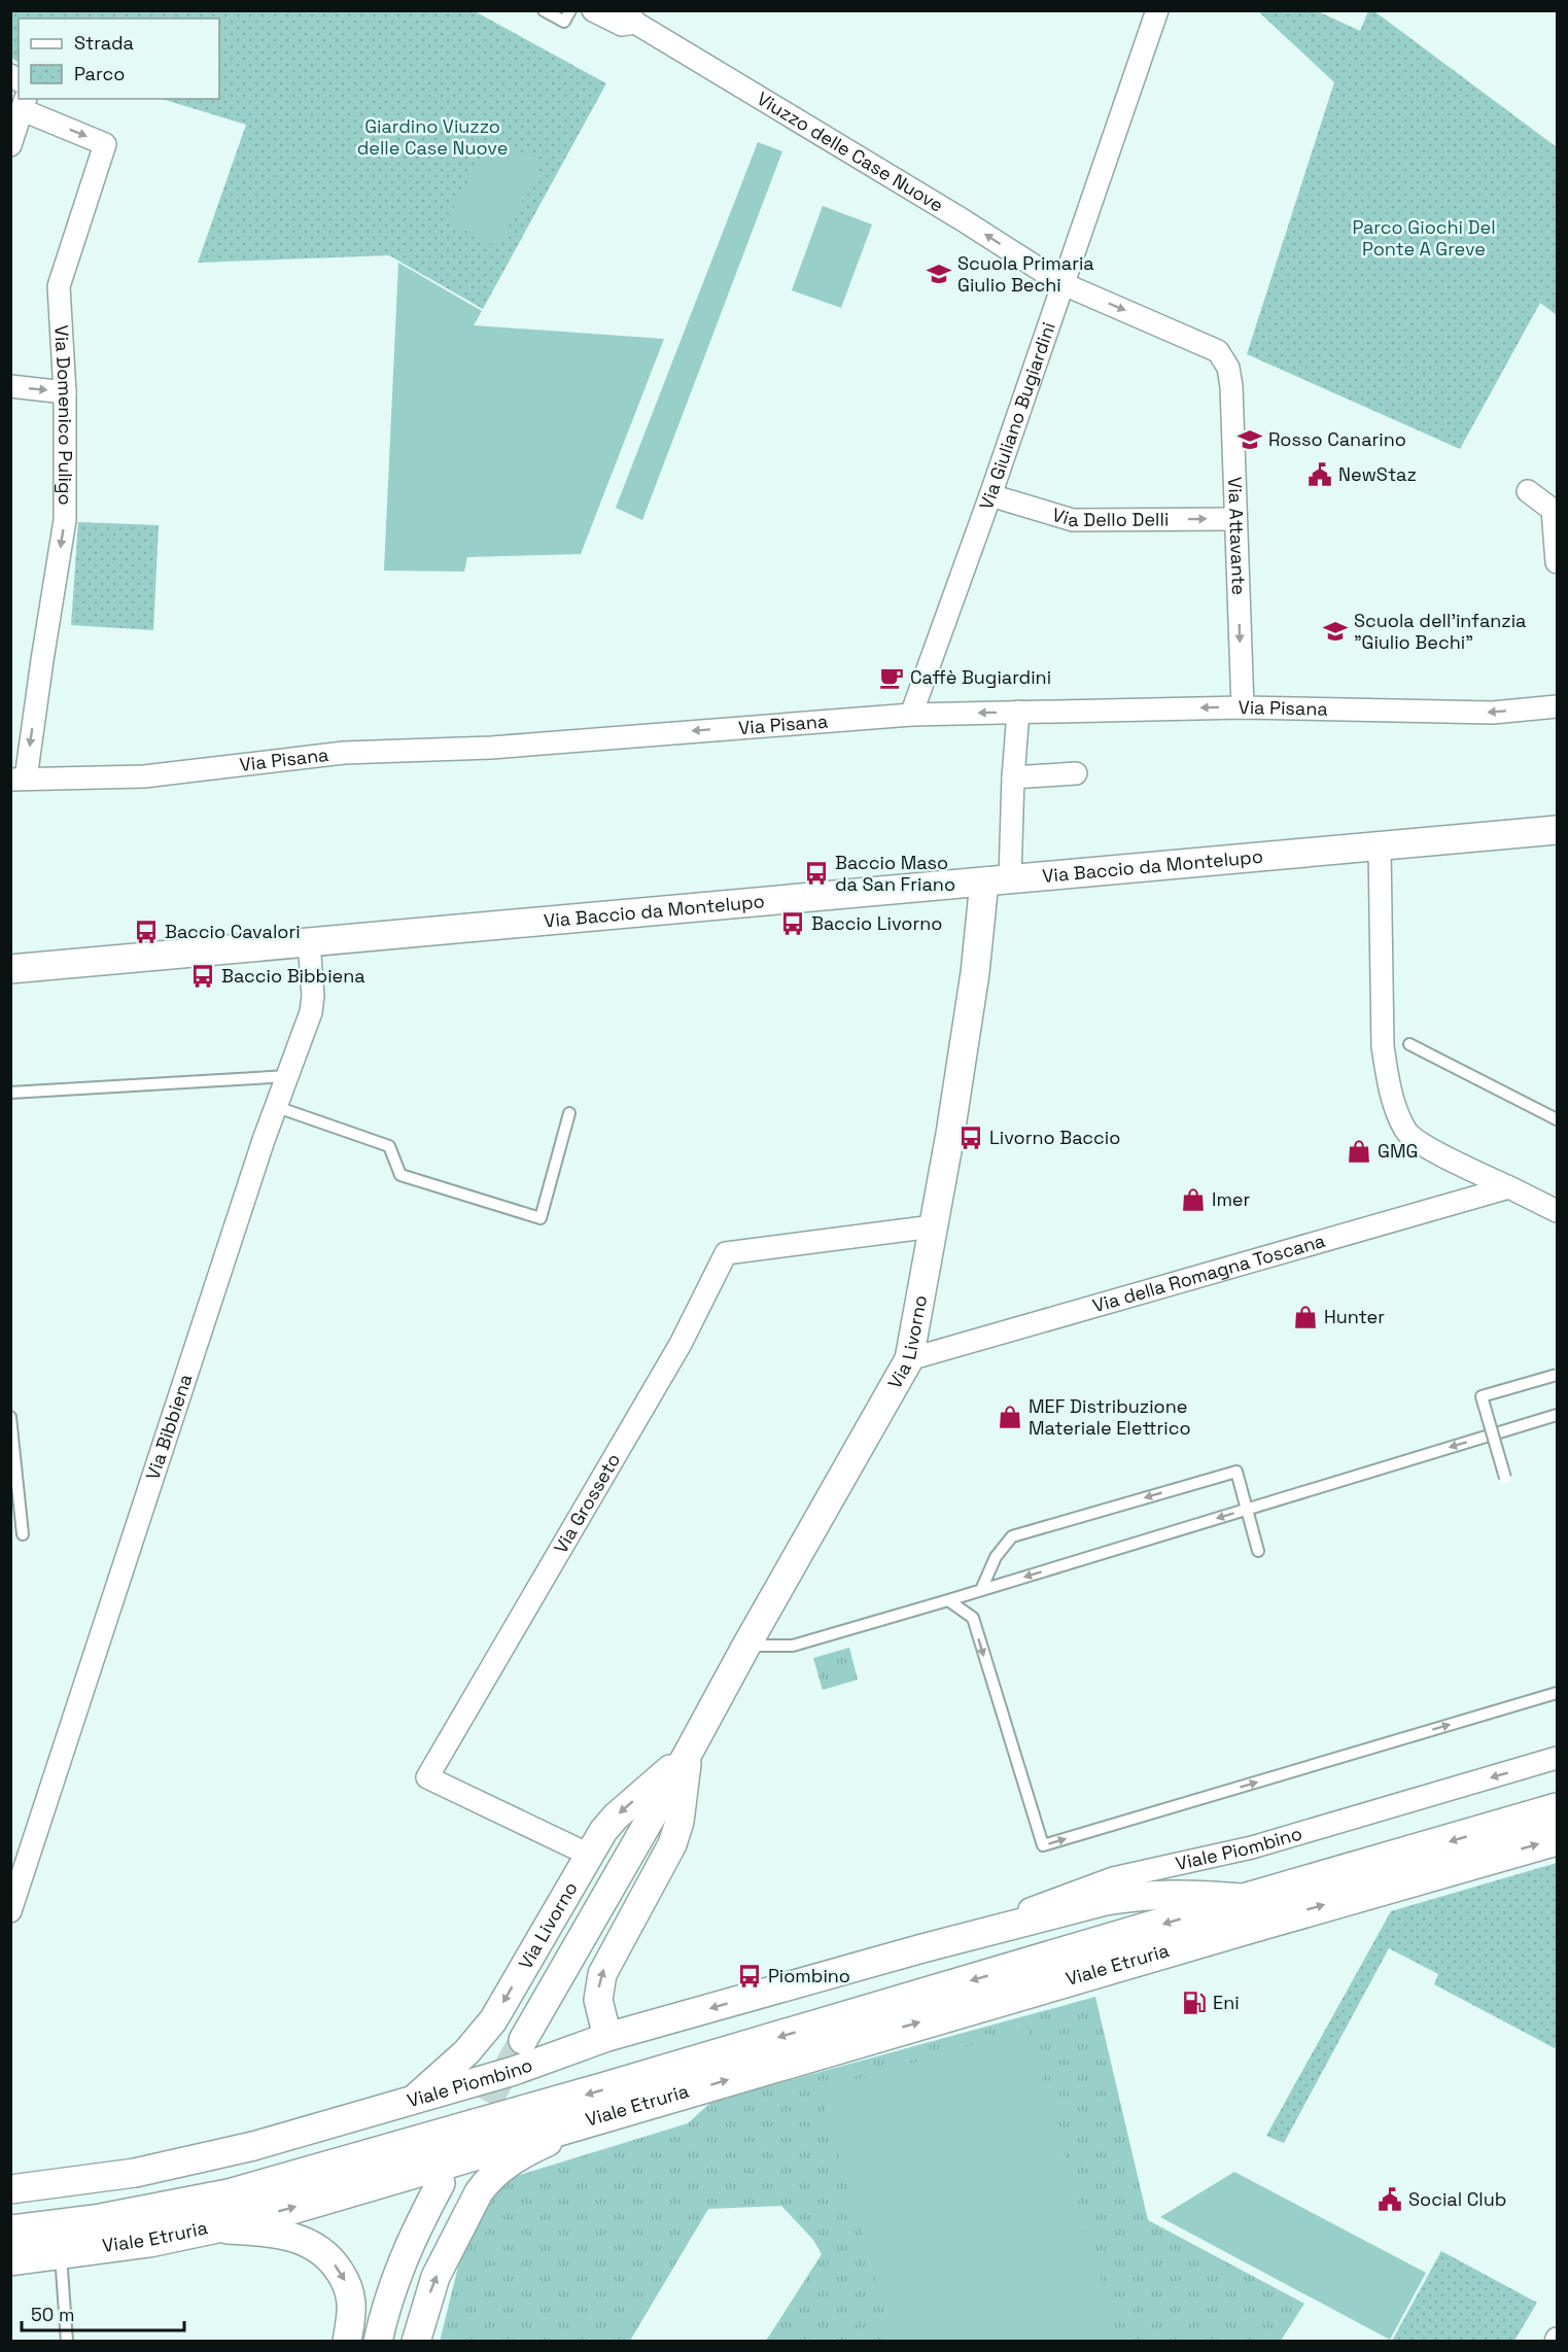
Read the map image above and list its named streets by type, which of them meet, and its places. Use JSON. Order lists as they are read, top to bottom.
{
  "streets": {
    "main road": ["Viale Etruria"],
    "street": [
      "Viuzzo delle Case Nuove",
      "Via Domenico Puligo",
      "Via Giuliano Bugiardini",
      "Via Dello Delli",
      "Via Attavante",
      "Via Pisana",
      "Via Baccio da Montelupo",
      "Via della Romagna Toscana",
      "Via Livorno",
      "Via Bibbiena",
      "Via Grosseto",
      "Viale Piombino"
    ]
  },
  "crossings": [
    ["Viuzzo delle Case Nuove", "Via Giuliano Bugiardini"],
    ["Viuzzo delle Case Nuove", "Via Attavante"],
    ["Via Domenico Puligo", "Via Pisana"],
    ["Via Giuliano Bugiardini", "Via Dello Delli"],
    ["Via Giuliano Bugiardini", "Via Attavante"],
    ["Via Giuliano Bugiardini", "Via Pisana"],
    ["Via Dello Delli", "Via Attavante"],
    ["Via Attavante", "Via Pisana"],
    ["Via Baccio da Montelupo", "Via Livorno"],
    ["Via Baccio da Montelupo", "Via Bibbiena"],
    ["Via della Romagna Toscana", "Via Livorno"],
    ["Via Livorno", "Via Grosseto"],
    ["Via Livorno", "Viale Piombino"],
    ["Viale Piombino", "Viale Etruria"]
  ],
  "one_way": [
    "Viuzzo delle Case Nuove",
    "Via Domenico Puligo",
    "Via Dello Delli",
    "Via Attavante",
    "Via Pisana"
  ],
  "parks": ["Giardino Viuzzo delle Case Nuove", "Parco Giochi Del Ponte A Greve"],
  "places": {
    "school or university": ["Scuola Primaria Giulio Bechi", "Rosso Canarino", "Scuola dell'infanzia \"Giulio Bechi\""],
    "public building": ["NewStaz", "Social Club"],
    "cafe": ["Caffè Bugiardini"],
    "bus stop": [
      "Baccio Maso da San Friano",
      "Baccio Livorno",
      "Baccio Cavalori",
      "Baccio Bibbiena",
      "Livorno Baccio",
      "Piombino"
    ],
    "shop": [
      "GMG",
      "Imer",
      "Hunter",
      "MEF Distribuzione Materiale Elettrico"
    ],
    "fuel station": ["Eni"]
  },
  "legend": ["Strada", "Parco"],
  "scale_bar": "50 m"
}
